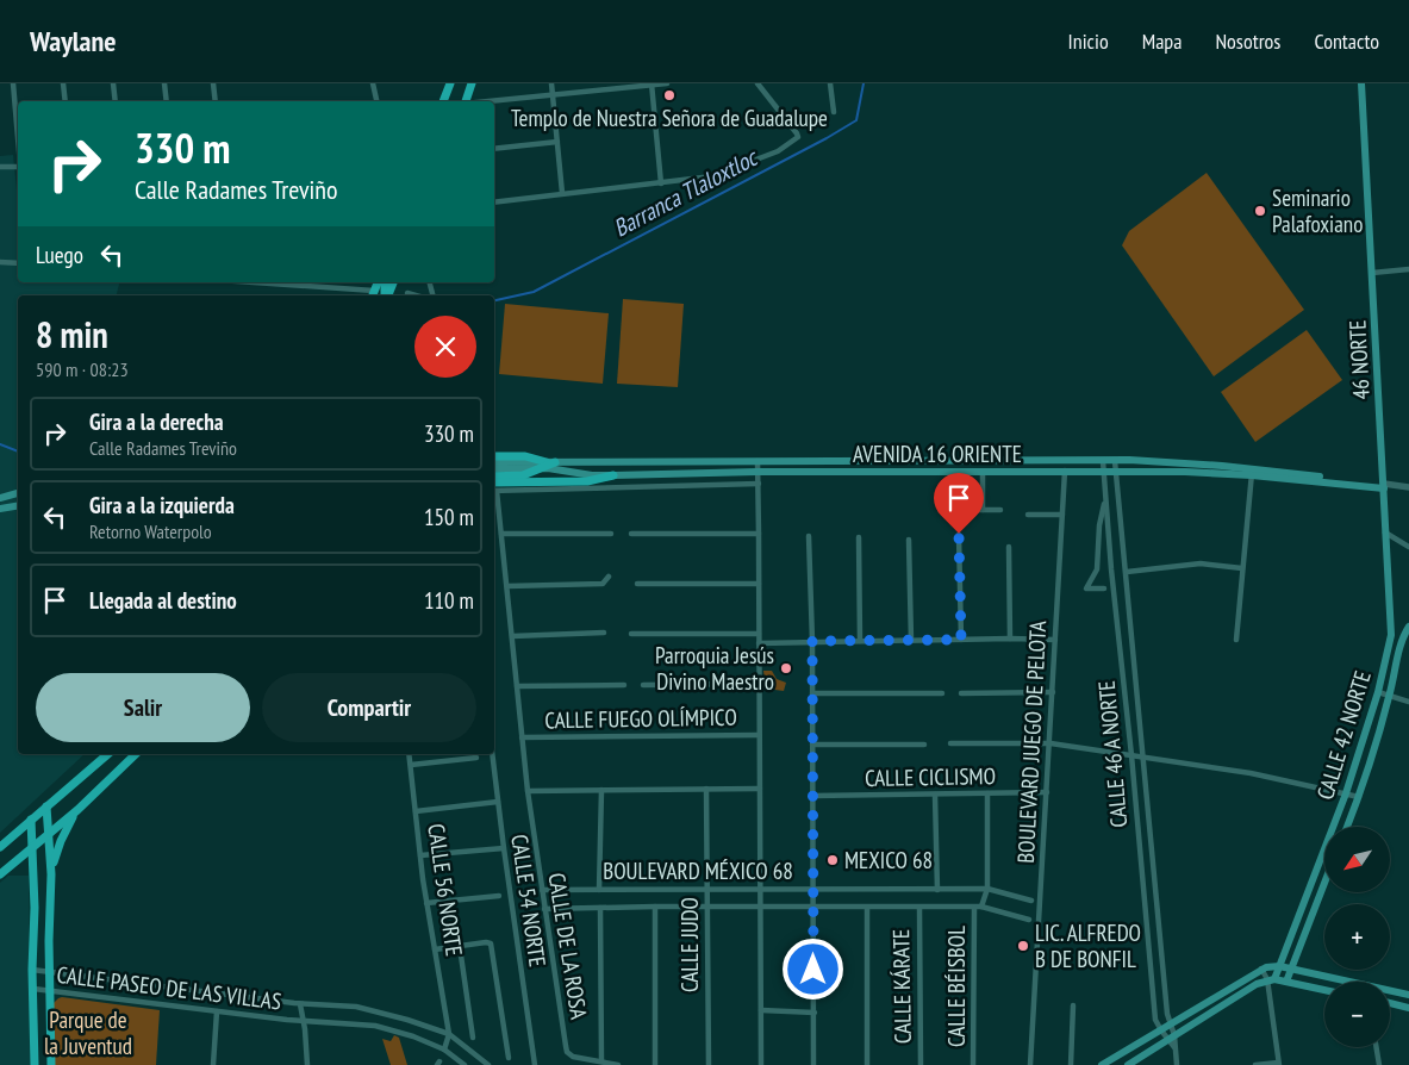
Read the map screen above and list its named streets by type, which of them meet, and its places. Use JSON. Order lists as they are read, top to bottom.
{
  "streets": {
    "main road": ["46 NORTE", "AVENIDA 16 ORIENTE", "CALLE 42 NORTE"],
    "street": [
      "CALLE FUEGO OLÍMPICO",
      "BOULEVARD JUEGO DE PELOTA",
      "CALLE 46 A NORTE",
      "CALLE CICLISMO",
      "BOULEVARD MÉXICO 68",
      "CALLE 56 NORTE",
      "CALLE 54 NORTE",
      "CALLE JUDO",
      "CALLE DE LA ROSA",
      "CALLE KÁRATE",
      "CALLE BÉISBOL",
      "CALLE PASEO DE LAS VILLAS"
    ]
  },
  "crossings": [
    ["46 NORTE", "AVENIDA 16 ORIENTE"],
    ["46 NORTE", "CALLE 42 NORTE"],
    ["AVENIDA 16 ORIENTE", "BOULEVARD JUEGO DE PELOTA"],
    ["AVENIDA 16 ORIENTE", "CALLE 46 A NORTE"],
    ["CALLE FUEGO OLÍMPICO", "CALLE DE LA ROSA"],
    ["BOULEVARD JUEGO DE PELOTA", "CALLE CICLISMO"],
    ["BOULEVARD MÉXICO 68", "CALLE JUDO"],
    ["BOULEVARD MÉXICO 68", "CALLE DE LA ROSA"],
    ["BOULEVARD MÉXICO 68", "CALLE KÁRATE"],
    ["BOULEVARD MÉXICO 68", "CALLE BÉISBOL"],
    ["CALLE 56 NORTE", "CALLE PASEO DE LAS VILLAS"]
  ],
  "water": ["Barranca Tlaloxtloc"],
  "parks": ["Parque de la Juventud"],
  "places": [
    "Templo de Nuestra Señora de Guadalupe",
    "Seminario Palafoxiano",
    "Parroquia Jesús Divino Maestro",
    "MEXICO 68",
    "LIC. ALFREDO B DE BONFIL"
  ],
  "north": "bottom left",
  "page": {
    "header": "Waylane",
    "nav": [
      "Inicio",
      "Mapa",
      "Nosotros",
      "Contacto"
    ],
    "turn": ["330 m", "Calle Radames Treviño"],
    "then": "Luego",
    "heading": ["8 min", "590 m · 08:23"],
    "list": [
      {
        "name": "Gira a la derecha",
        "note": "Calle Radames Treviño",
        "value": "330 m"
      },
      {
        "name": "Gira a la izquierda",
        "note": "Retorno Waterpolo",
        "value": "150 m"
      },
      {
        "name": "Llegada al destino",
        "value": "110 m"
      }
    ],
    "buttons": ["Salir", "Compartir"],
    "map_buttons": ["+", "−"]
  }
}
